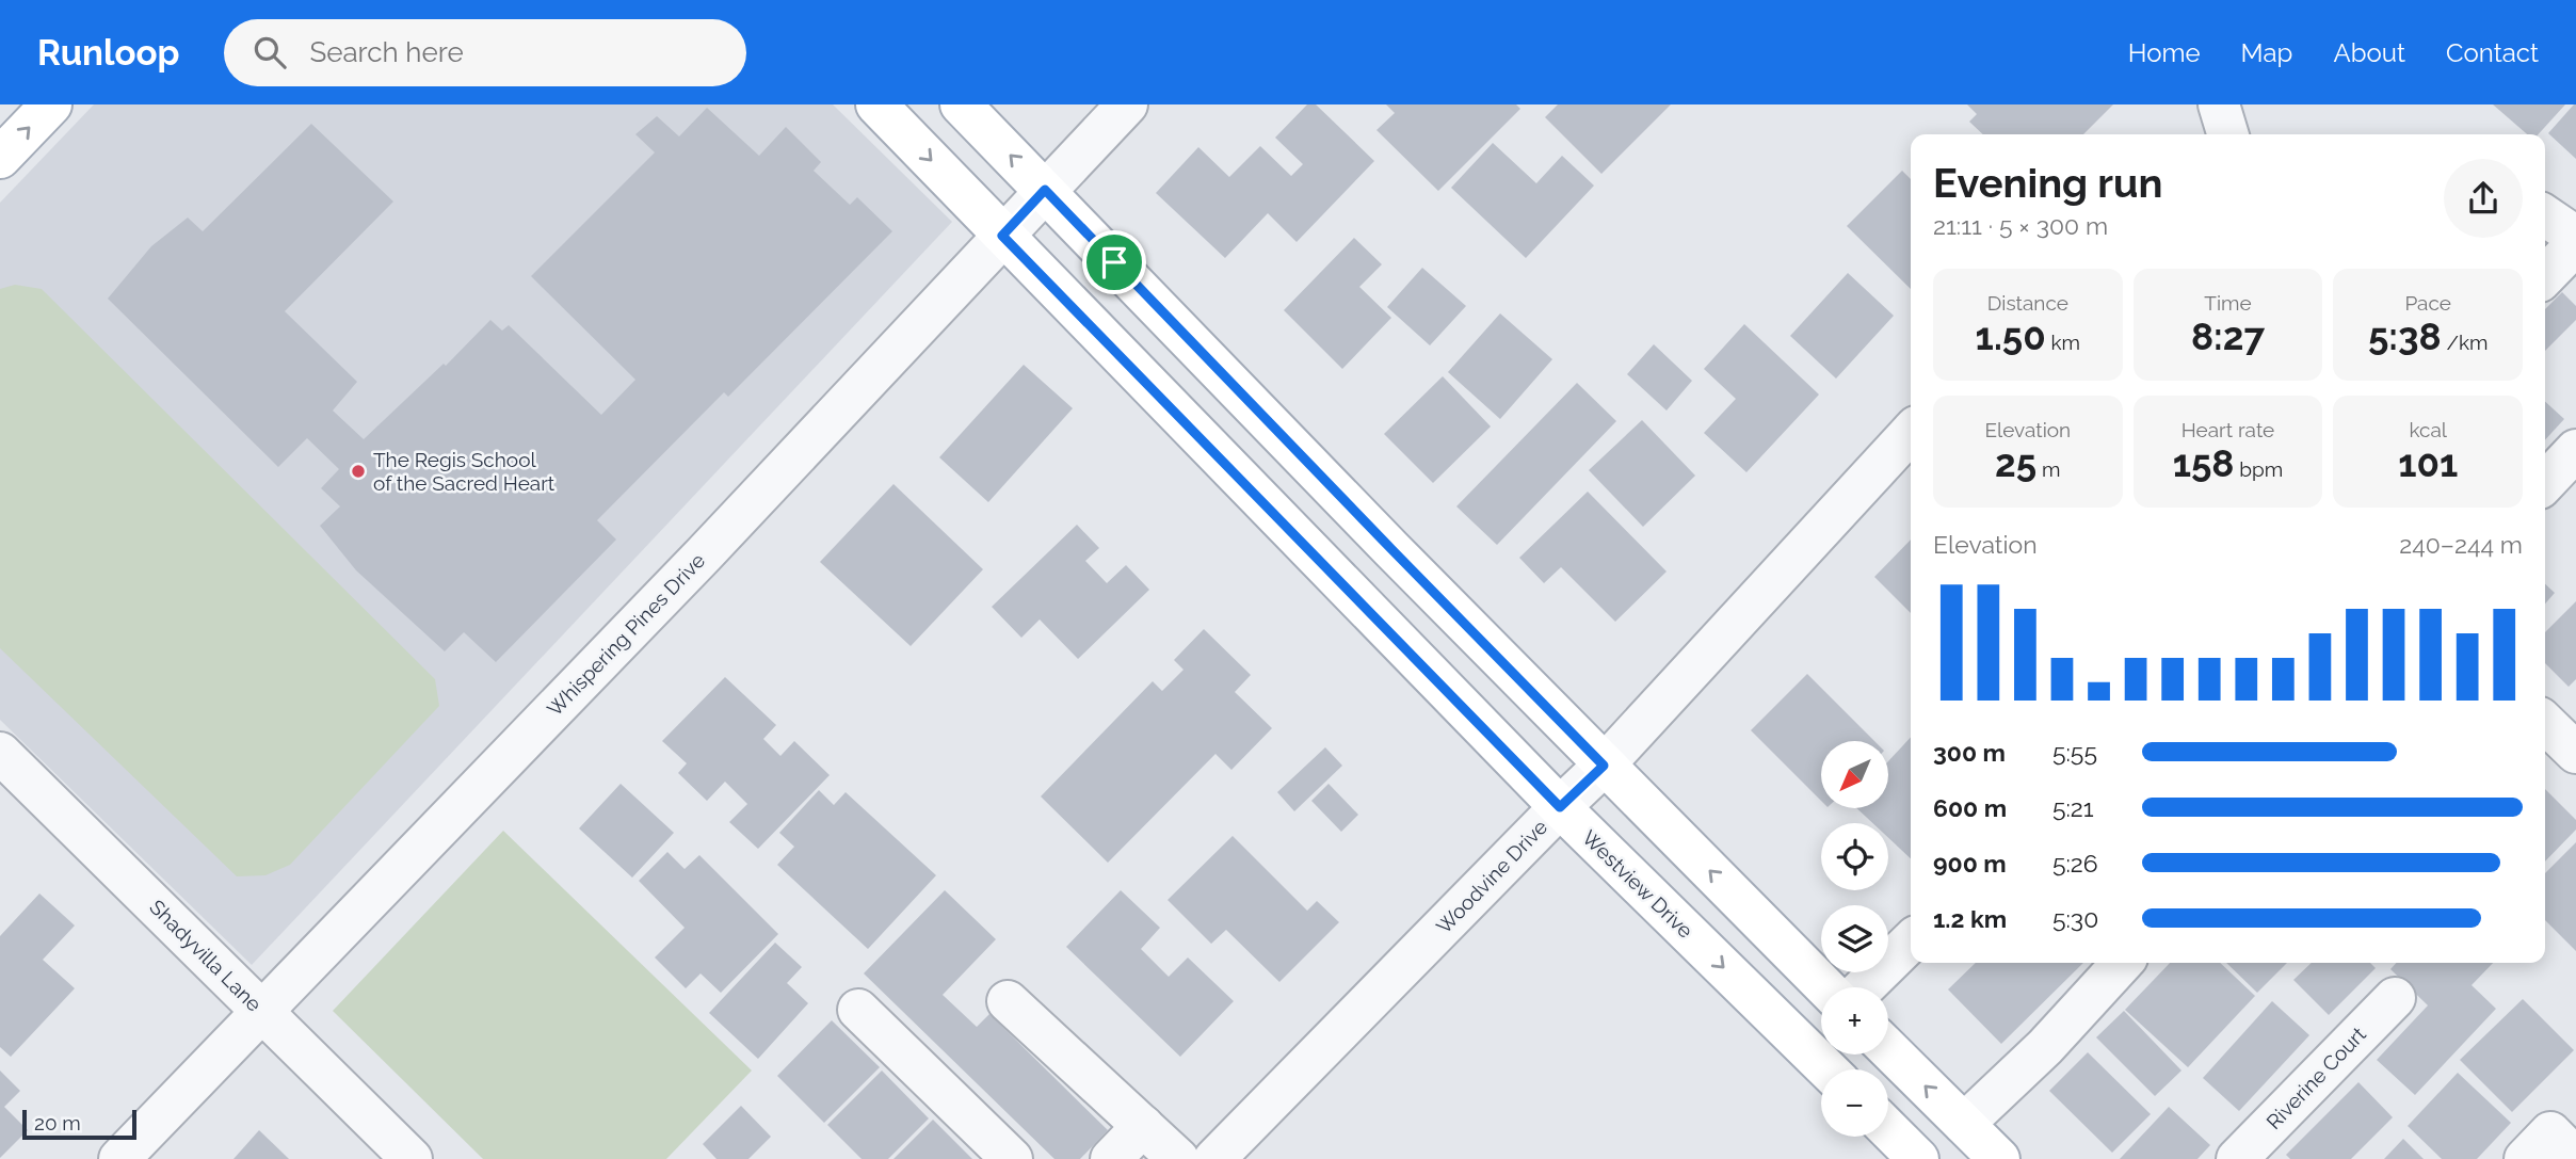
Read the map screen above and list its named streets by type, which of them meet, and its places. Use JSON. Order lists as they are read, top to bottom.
{
  "streets": {
    "main road": ["Westview Drive"],
    "street": [
      "Whispering Pines Drive",
      "Woodvine Drive",
      "Shadyvilla Lane",
      "Riverine Court"
    ]
  },
  "crossings": [
    ["Whispering Pines Drive", "Westview Drive"],
    ["Whispering Pines Drive", "Shadyvilla Lane"],
    ["Woodvine Drive", "Westview Drive"]
  ],
  "places": ["The Regis School of the Sacred Heart"],
  "scale_bar": "20 m",
  "north": "bottom left",
  "page": {
    "header": "Runloop",
    "search": "Search here",
    "nav": [
      "Home",
      "Map",
      "About",
      "Contact"
    ],
    "heading": ["Evening run", "21:11 · 5 × 300 m"],
    "stats": [
      ["Distance", "1.50 km"],
      ["Time", "8:27"],
      ["Pace", "5:38 /km"],
      ["Elevation", "25 m"],
      ["Heart rate", "158 bpm"],
      ["kcal", "101"]
    ],
    "chart": ["Elevation", "240–244 m"],
    "list": [
      {
        "name": "300 m",
        "note": "5:55"
      },
      {
        "name": "600 m",
        "note": "5:21"
      },
      {
        "name": "900 m",
        "note": "5:26"
      },
      {
        "name": "1.2 km",
        "note": "5:30"
      }
    ],
    "map_buttons": ["+", "−"],
    "scale": "20 m"
  }
}
